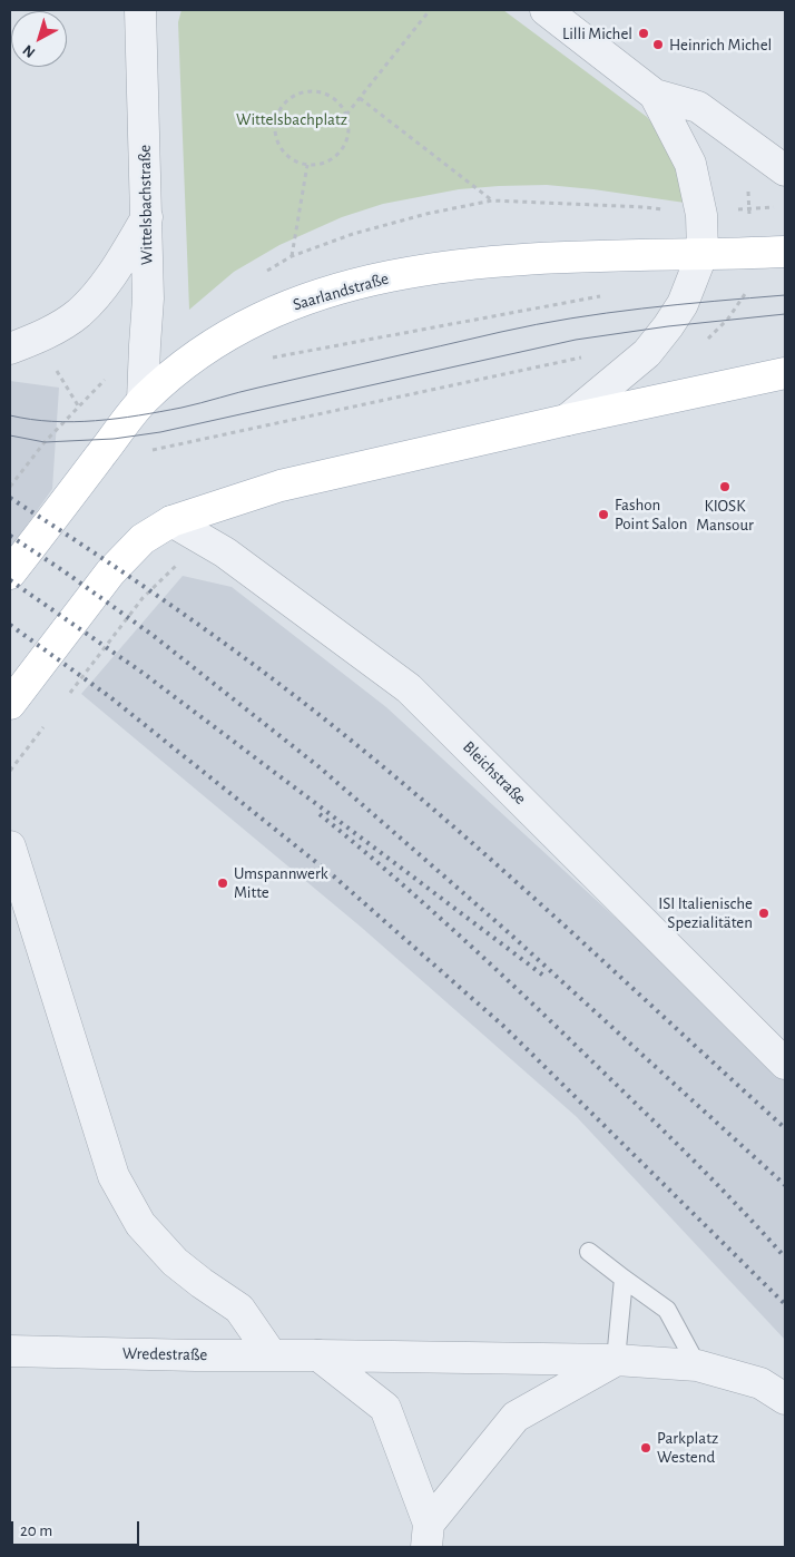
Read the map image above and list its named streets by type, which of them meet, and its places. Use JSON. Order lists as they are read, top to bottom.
{
  "streets": {
    "main road": ["Saarlandstraße"],
    "street": ["Wittelsbachstraße", "Bleichstraße", "Wredestraße"]
  },
  "crossings": [
    ["Wittelsbachstraße", "Saarlandstraße"]
  ],
  "parks": ["Wittelsbachplatz"],
  "places": [
    "Lilli Michel",
    "Heinrich Michel",
    "KIOSK Mansour",
    "Fashon Point Salon",
    "Umspannwerk Mitte",
    "ISI Italienische Spezialitäten",
    "Parkplatz Westend"
  ],
  "scale_bar": "20 m",
  "north": "bottom left"
}
